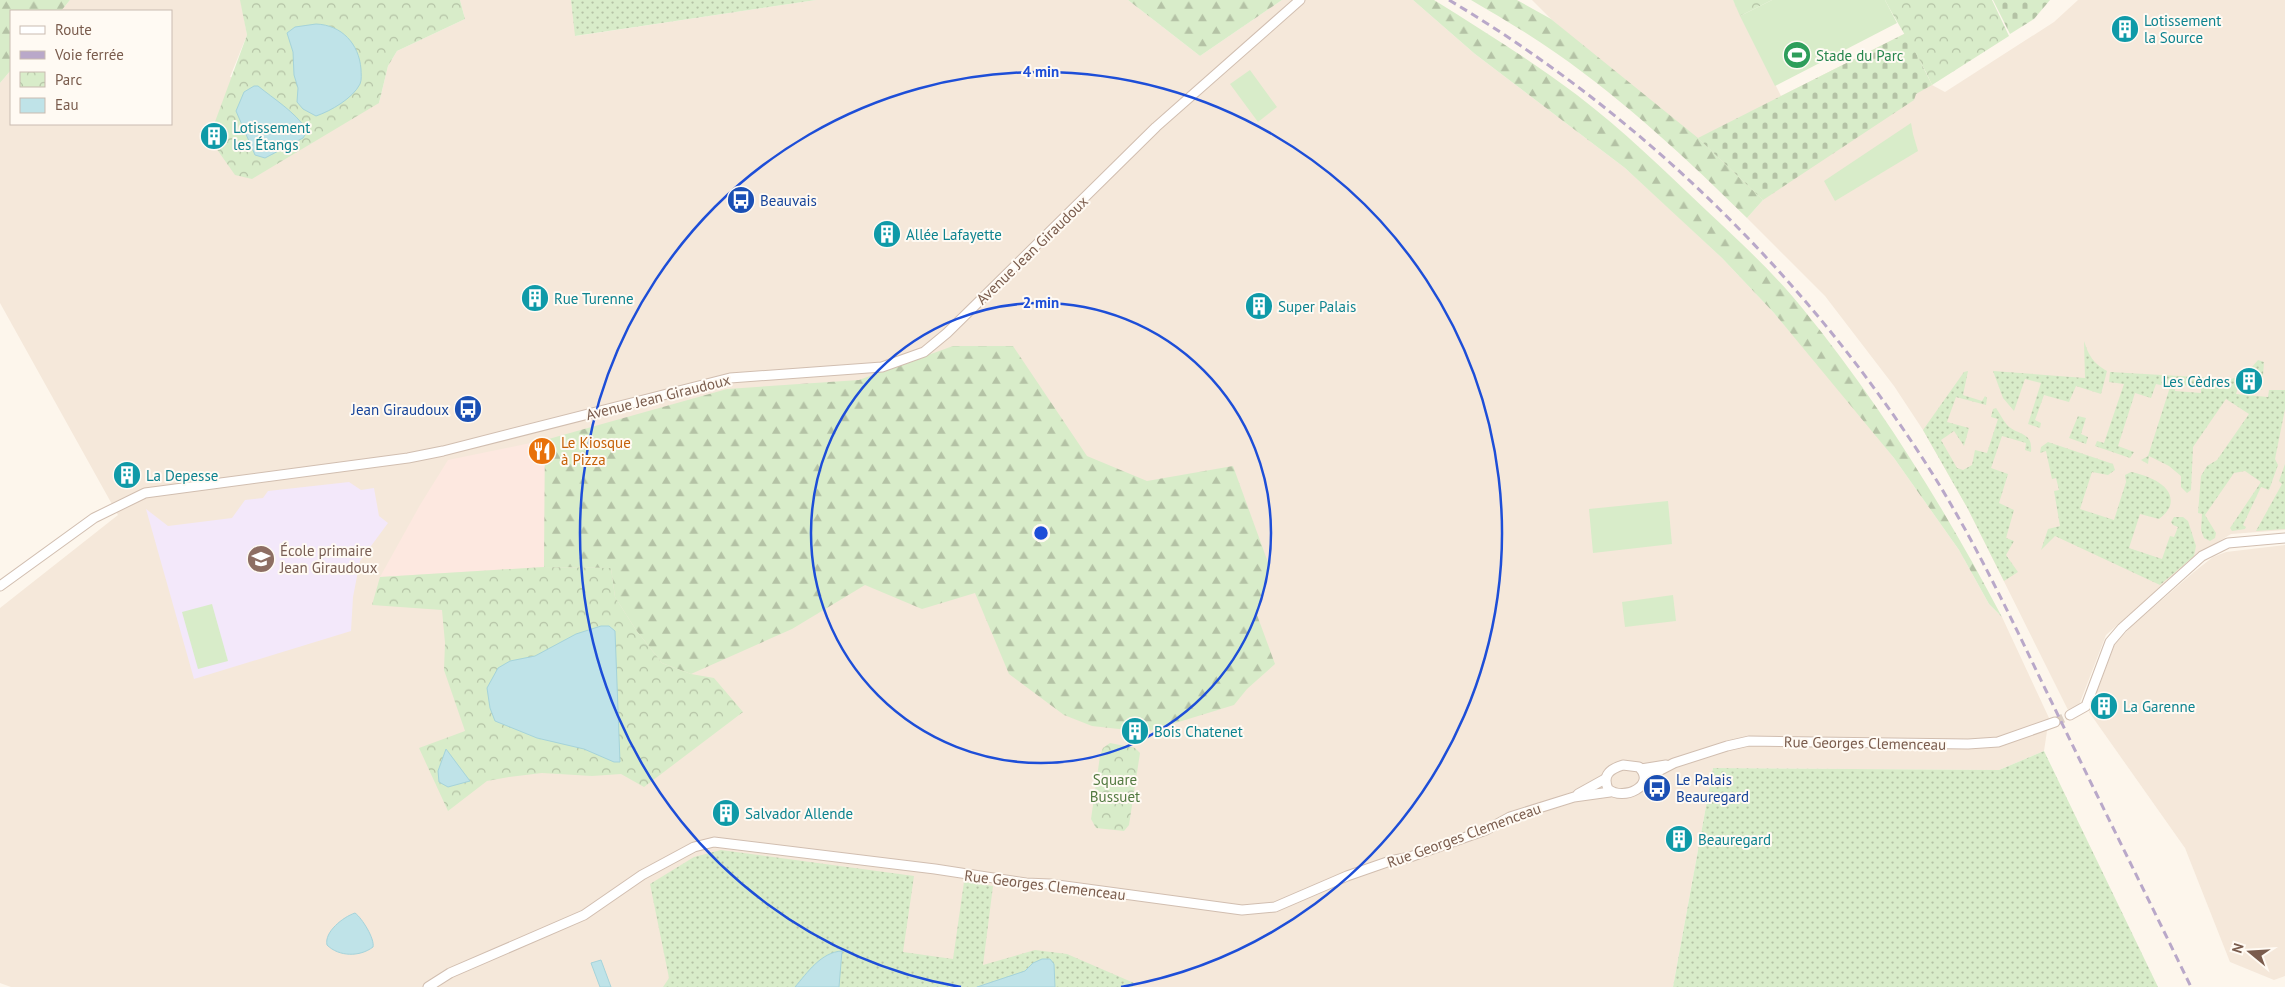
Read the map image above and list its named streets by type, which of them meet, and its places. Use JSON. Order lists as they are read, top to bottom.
{
  "streets": {
    "street": ["Avenue Jean Giraudoux", "Rue Georges Clemenceau"]
  },
  "parks": ["Square Bussuet"],
  "places": {
    "building": [
      "Lotissement la Source",
      "Lotissement les Étangs",
      "Allée Lafayette",
      "Rue Turenne",
      "Super Palais",
      "Les Cèdres",
      "La Depesse",
      "La Garenne",
      "Bois Chatenet",
      "Salvador Allende",
      "Beauregard"
    ],
    "sports": ["Stade du Parc"],
    "bus stop": ["Beauvais", "Jean Giraudoux", "Le Palais Beauregard"],
    "restaurant": ["Le Kiosque à Pizza"],
    "school or university": ["École primaire Jean Giraudoux"]
  },
  "legend": [
    "Route",
    "Voie ferrée",
    "Parc",
    "Eau"
  ],
  "north": "left",
  "rings": ["4 min", "2 min"]
}
